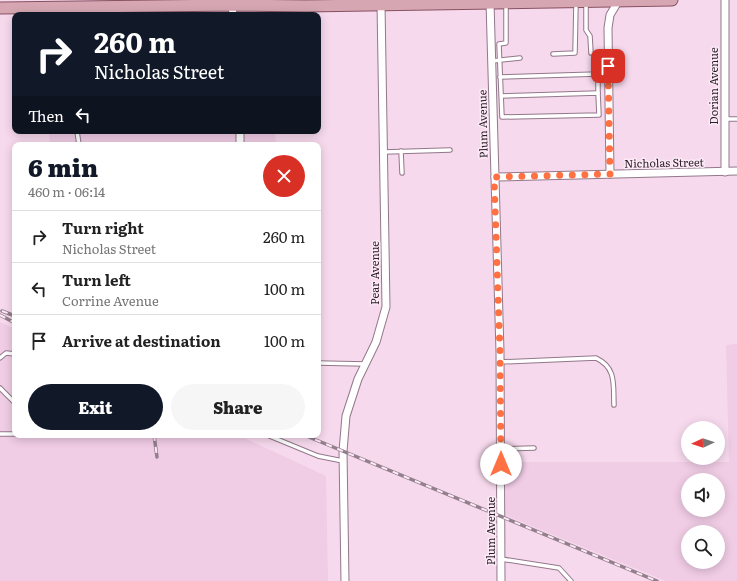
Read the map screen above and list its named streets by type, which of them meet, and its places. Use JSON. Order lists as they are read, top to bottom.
{
  "streets": {
    "street": [
      "Dorian Avenue",
      "Plum Avenue",
      "Nicholas Street",
      "Pear Avenue"
    ]
  },
  "crossings": [
    ["Dorian Avenue", "Nicholas Street"],
    ["Plum Avenue", "Nicholas Street"]
  ],
  "north": "left",
  "page": {
    "turn": ["260 m", "Nicholas Street"],
    "then": "Then",
    "heading": ["6 min", "460 m · 06:14"],
    "list": [
      {
        "name": "Turn right",
        "note": "Nicholas Street",
        "value": "260 m"
      },
      {
        "name": "Turn left",
        "note": "Corrine Avenue",
        "value": "100 m"
      },
      {
        "name": "Arrive at destination",
        "value": "100 m"
      }
    ],
    "buttons": ["Exit", "Share"]
  }
}
